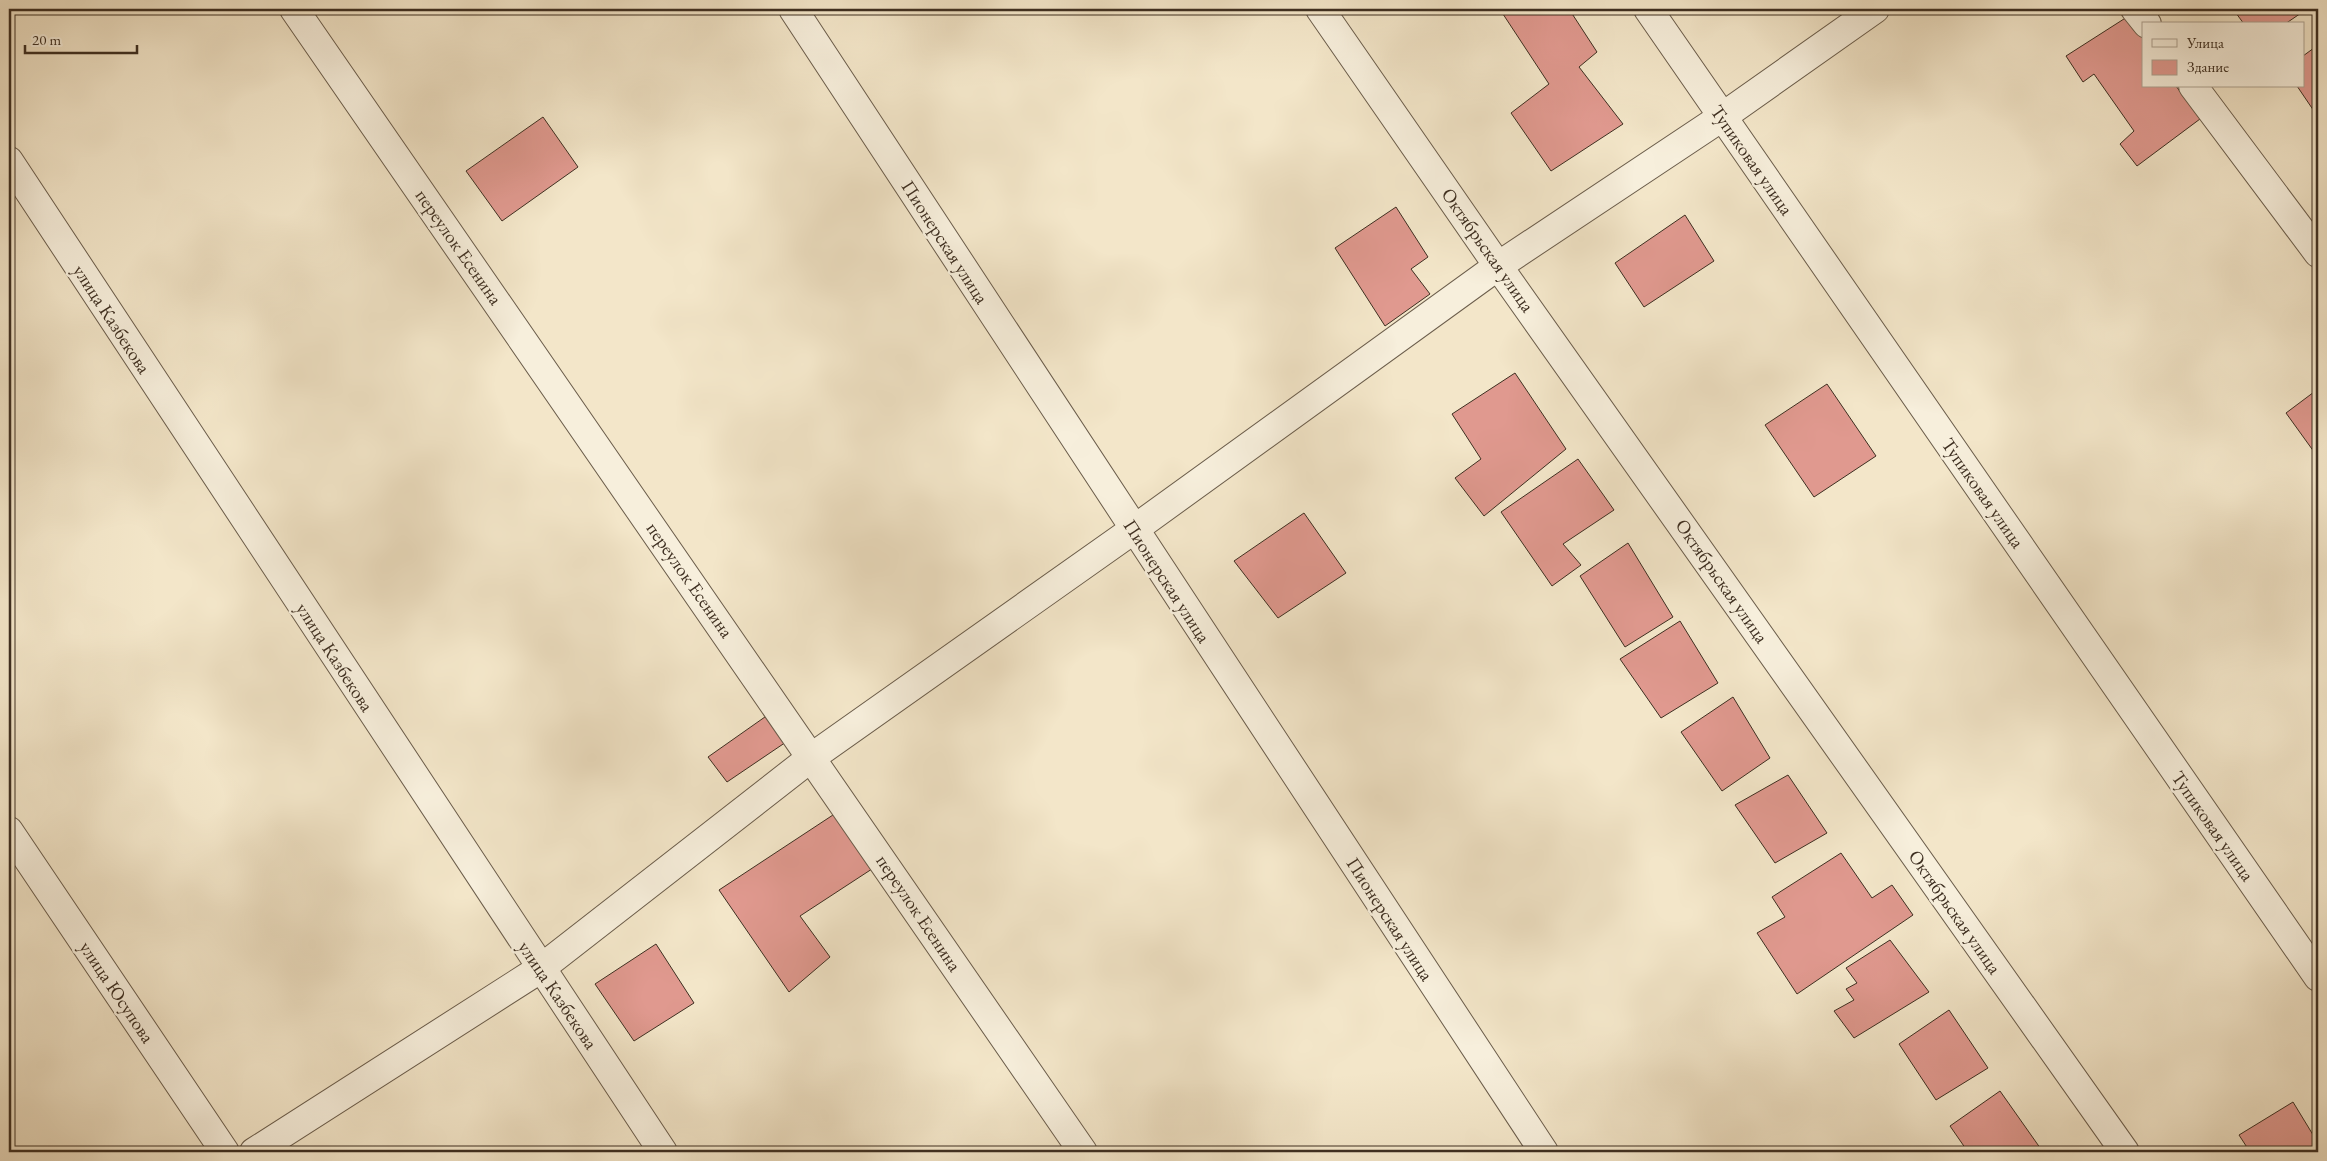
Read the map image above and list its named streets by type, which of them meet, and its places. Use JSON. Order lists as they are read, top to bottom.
{
  "streets": {
    "street": [
      "Тупиковая улица",
      "Пионерская улица",
      "переулок Есенина",
      "Октябрьская улица",
      "улица Казбекова",
      "улица Юсупова"
    ]
  },
  "legend": ["Улица", "Здание"],
  "scale_bar": "20 m"
}
